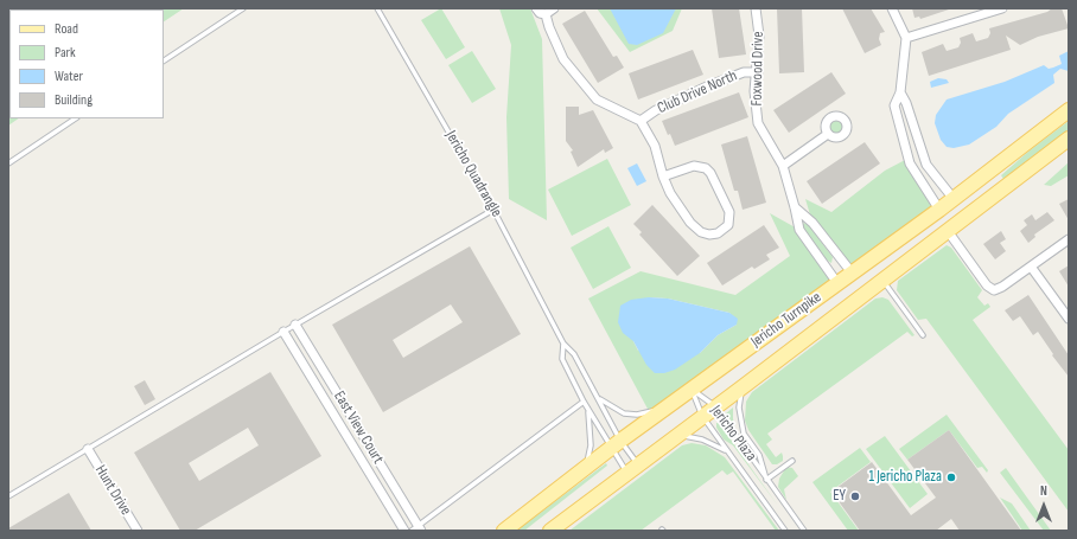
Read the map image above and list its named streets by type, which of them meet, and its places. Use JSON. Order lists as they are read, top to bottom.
{
  "streets": {
    "main road": ["Jericho Turnpike"],
    "street": [
      "Foxwood Drive",
      "Club Drive North",
      "East View Court",
      "Hunt Drive"
    ],
    "lane": ["Jericho Quadrangle", "Jericho Plaza"]
  },
  "crossings": [
    ["Foxwood Drive", "Club Drive North"],
    ["Foxwood Drive", "Jericho Turnpike"],
    ["Jericho Quadrangle", "Jericho Turnpike"],
    ["Jericho Turnpike", "Jericho Plaza"]
  ],
  "places": ["1 Jericho Plaza", "EY"],
  "legend": [
    "Road",
    "Park",
    "Water",
    "Building"
  ],
  "north": "top"
}
